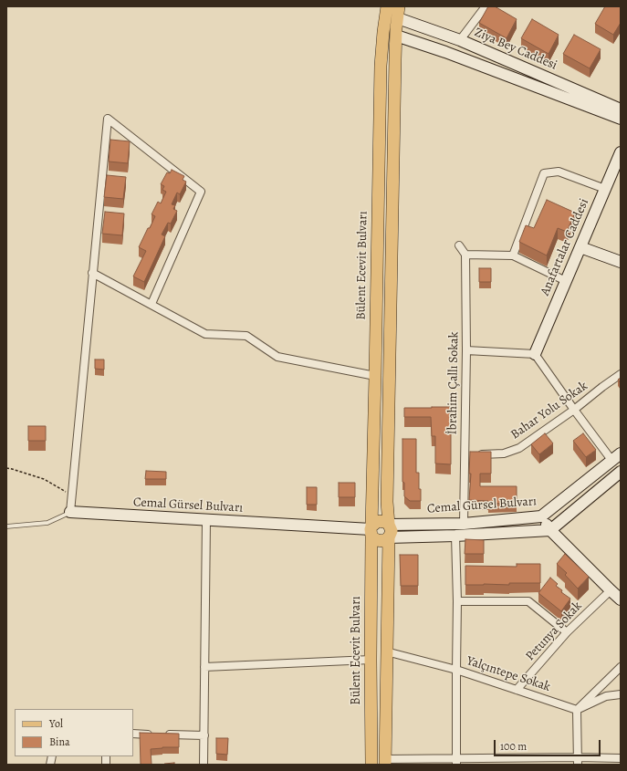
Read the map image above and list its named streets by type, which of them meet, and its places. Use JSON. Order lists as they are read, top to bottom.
{
  "streets": {
    "main road": ["Bülent Ecevit Bulvarı"],
    "street": [
      "Ziya Bey Caddesi",
      "Anafartalar Caddesi",
      "İbrahim Çallı Sokak",
      "Bahar Yolu Sokak",
      "Cemal Gürsel Bulvarı",
      "Petunya Sokak",
      "Yalçıntepe Sokak"
    ]
  },
  "crossings": [
    ["Bülent Ecevit Bulvarı", "Cemal Gürsel Bulvarı"],
    ["İbrahim Çallı Sokak", "Bahar Yolu Sokak"],
    ["İbrahim Çallı Sokak", "Cemal Gürsel Bulvarı"],
    ["Petunya Sokak", "Yalçıntepe Sokak"]
  ],
  "legend": ["Yol", "Bina"],
  "scale_bar": "100 m"
}
